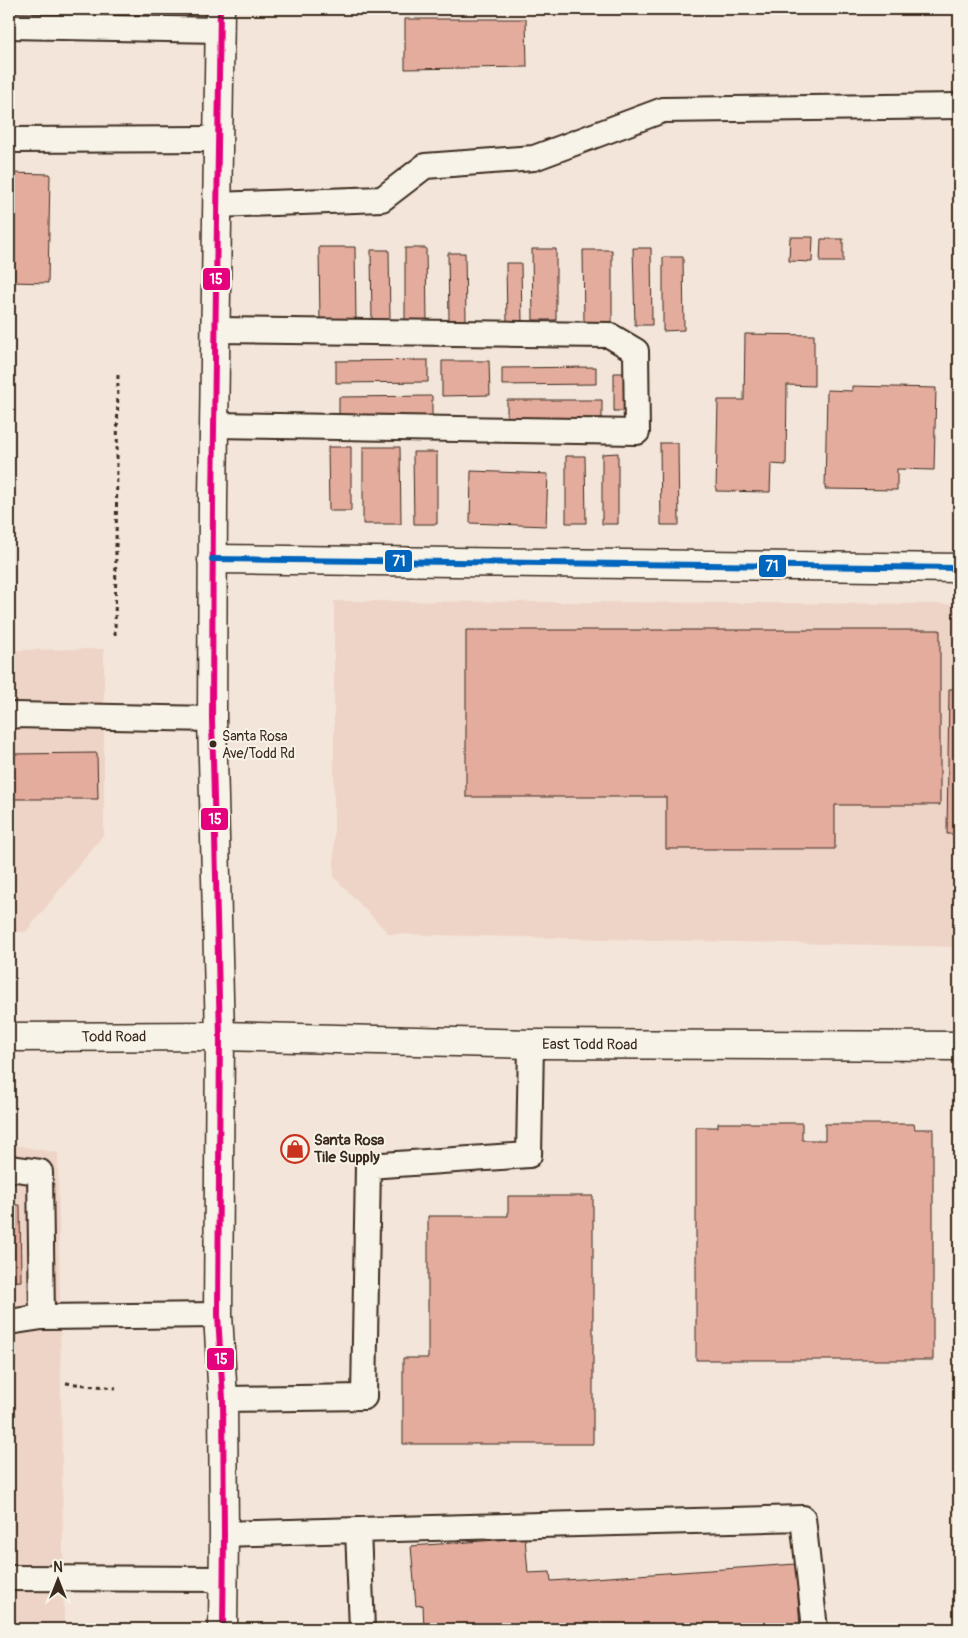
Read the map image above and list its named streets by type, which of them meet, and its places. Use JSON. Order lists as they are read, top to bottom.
{
  "streets": {
    "main road": ["Todd Road", "East Todd Road"]
  },
  "crossings": [
    ["Todd Road", "East Todd Road"]
  ],
  "places": {
    "other": ["Santa Rosa Ave/Todd Rd"],
    "shop": ["Santa Rosa Tile Supply"]
  },
  "lines": ["transit line 15", "transit line 71"],
  "north": "top"
}
